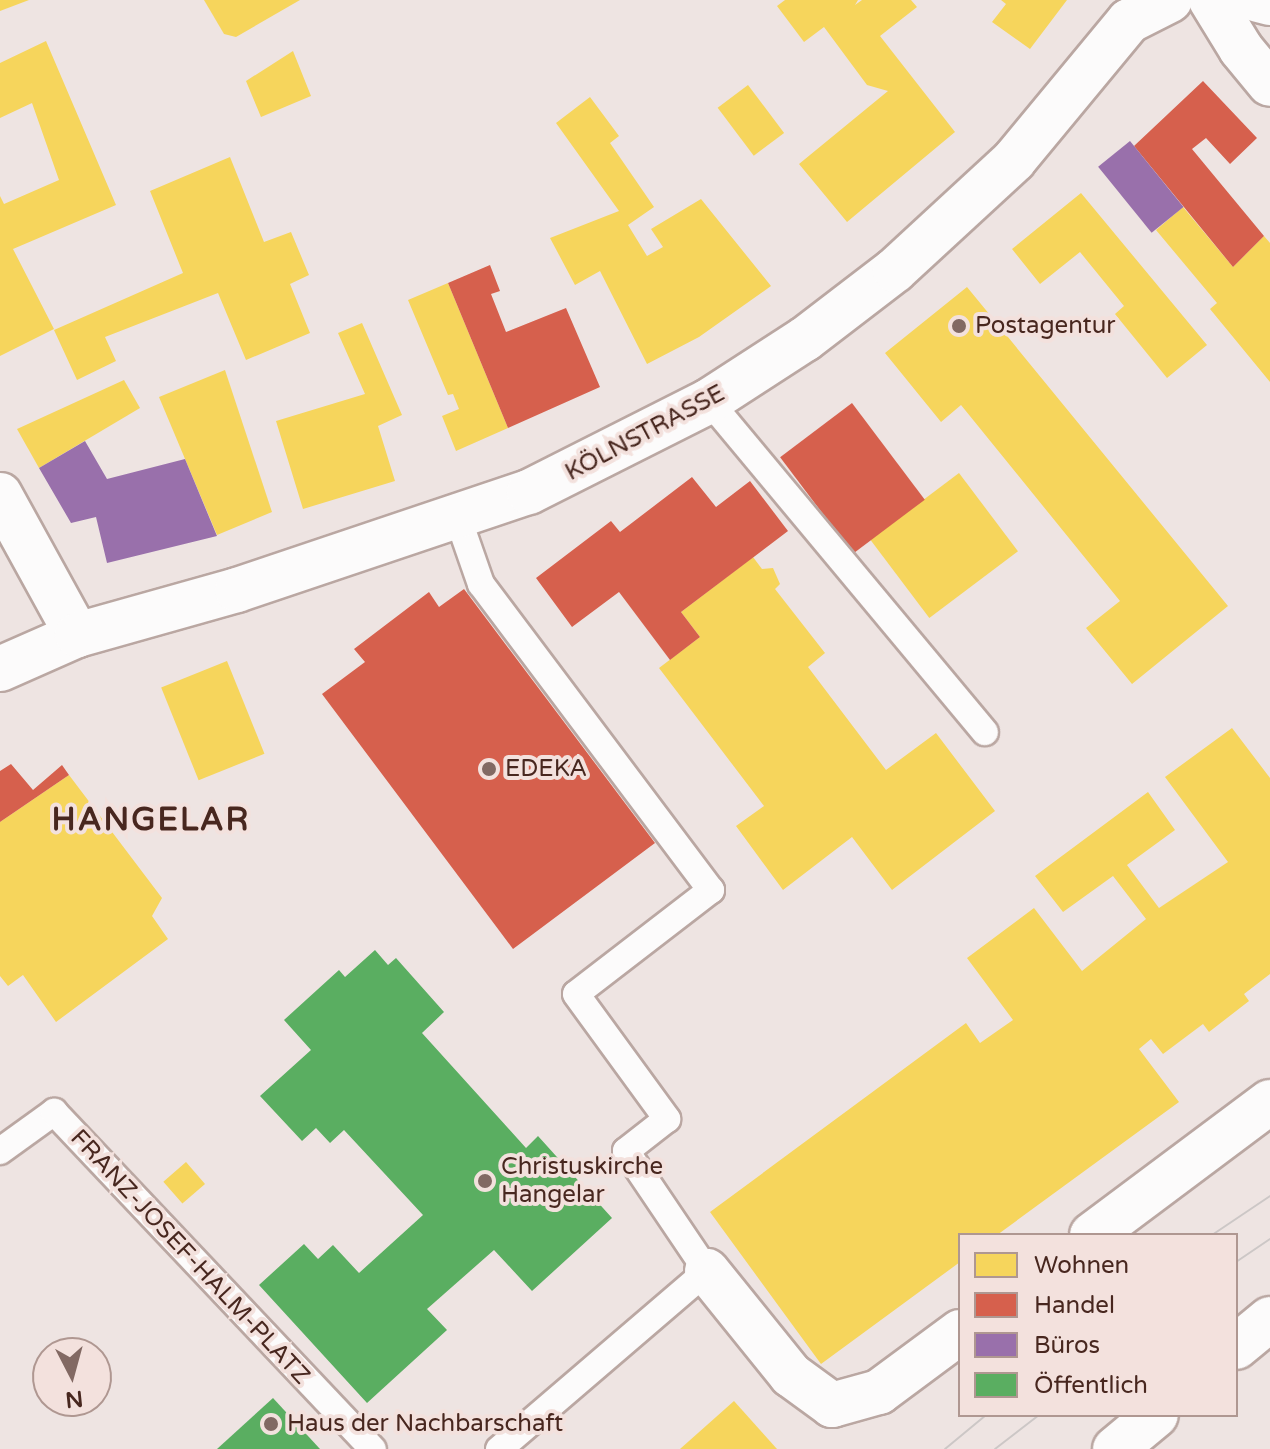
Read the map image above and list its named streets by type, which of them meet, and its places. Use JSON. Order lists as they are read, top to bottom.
{
  "streets": {
    "street": ["KÖLNSTRASSE"],
    "lane": ["FRANZ-JOSEF-HALM-PLATZ"]
  },
  "districts": ["HANGELAR"],
  "places": [
    "Postagentur",
    "EDEKA",
    "Christuskirche Hangelar",
    "Haus der Nachbarschaft"
  ],
  "legend": [
    "Wohnen",
    "Handel",
    "Büros",
    "Öffentlich"
  ],
  "north": "bottom"
}
